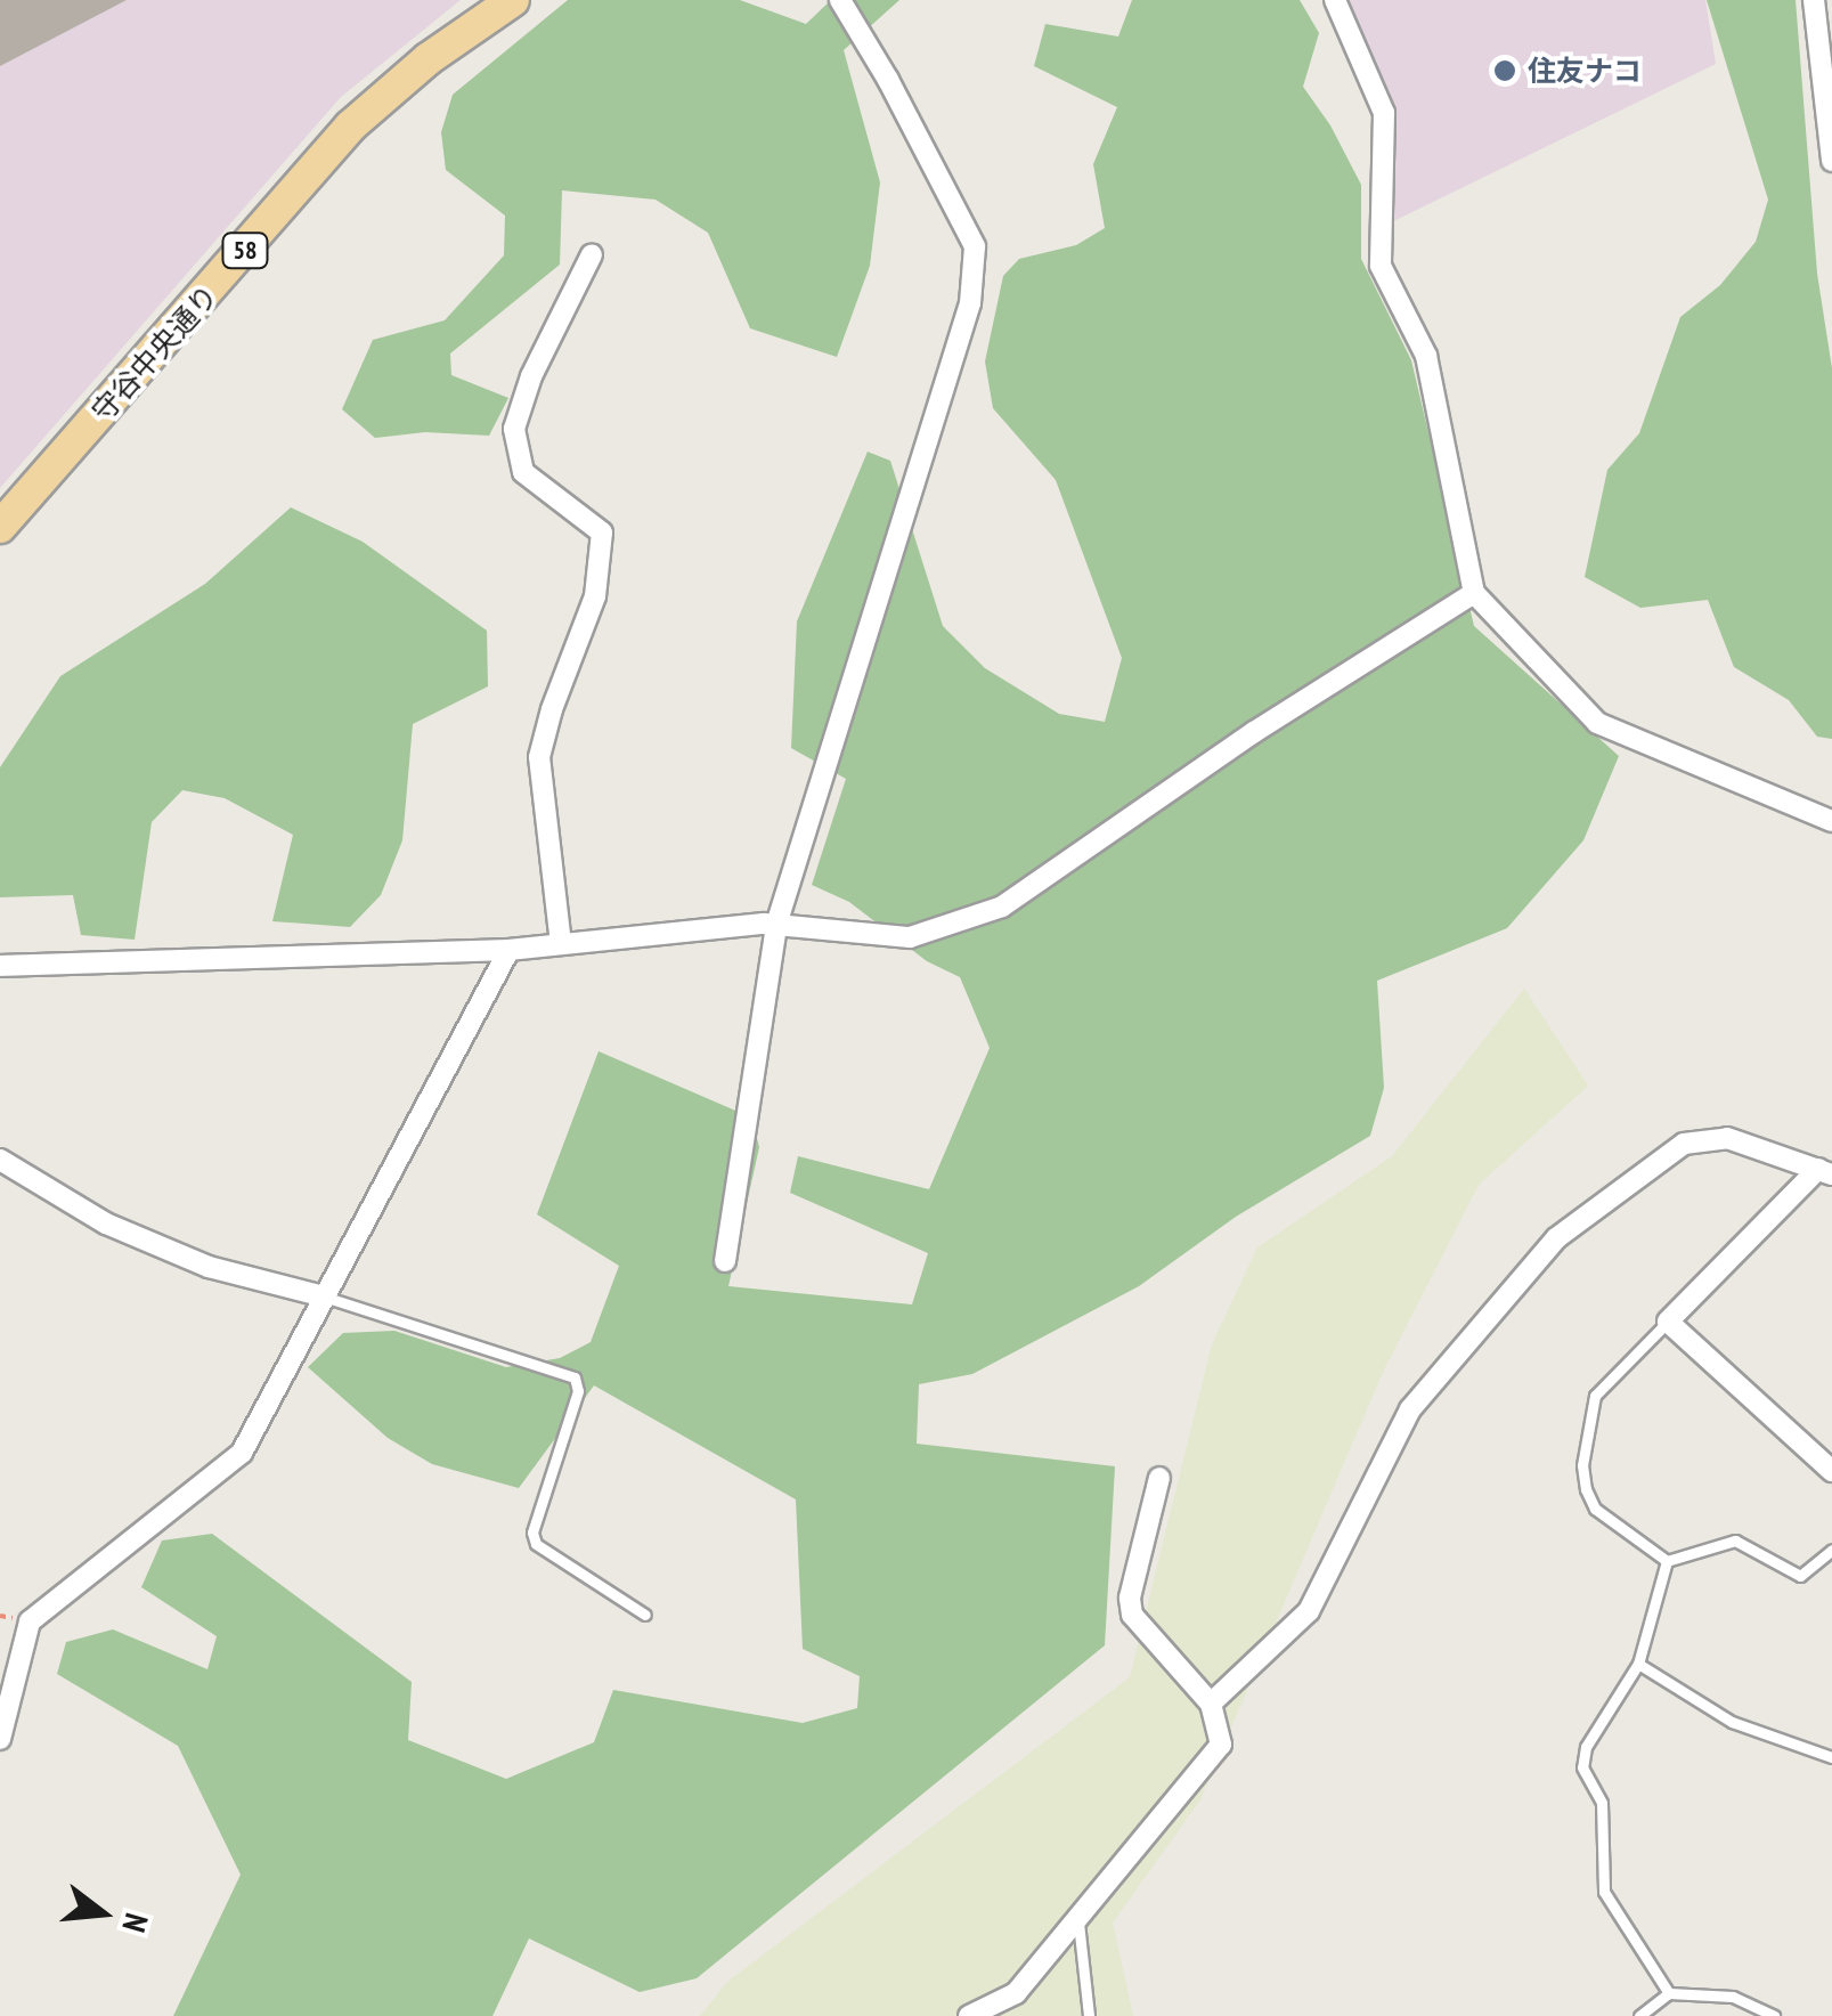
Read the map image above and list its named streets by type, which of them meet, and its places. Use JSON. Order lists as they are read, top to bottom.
{
  "streets": {
    "main road": ["58", "守谷中央通り"]
  },
  "places": ["住友ナコ"],
  "north": "right"
}
